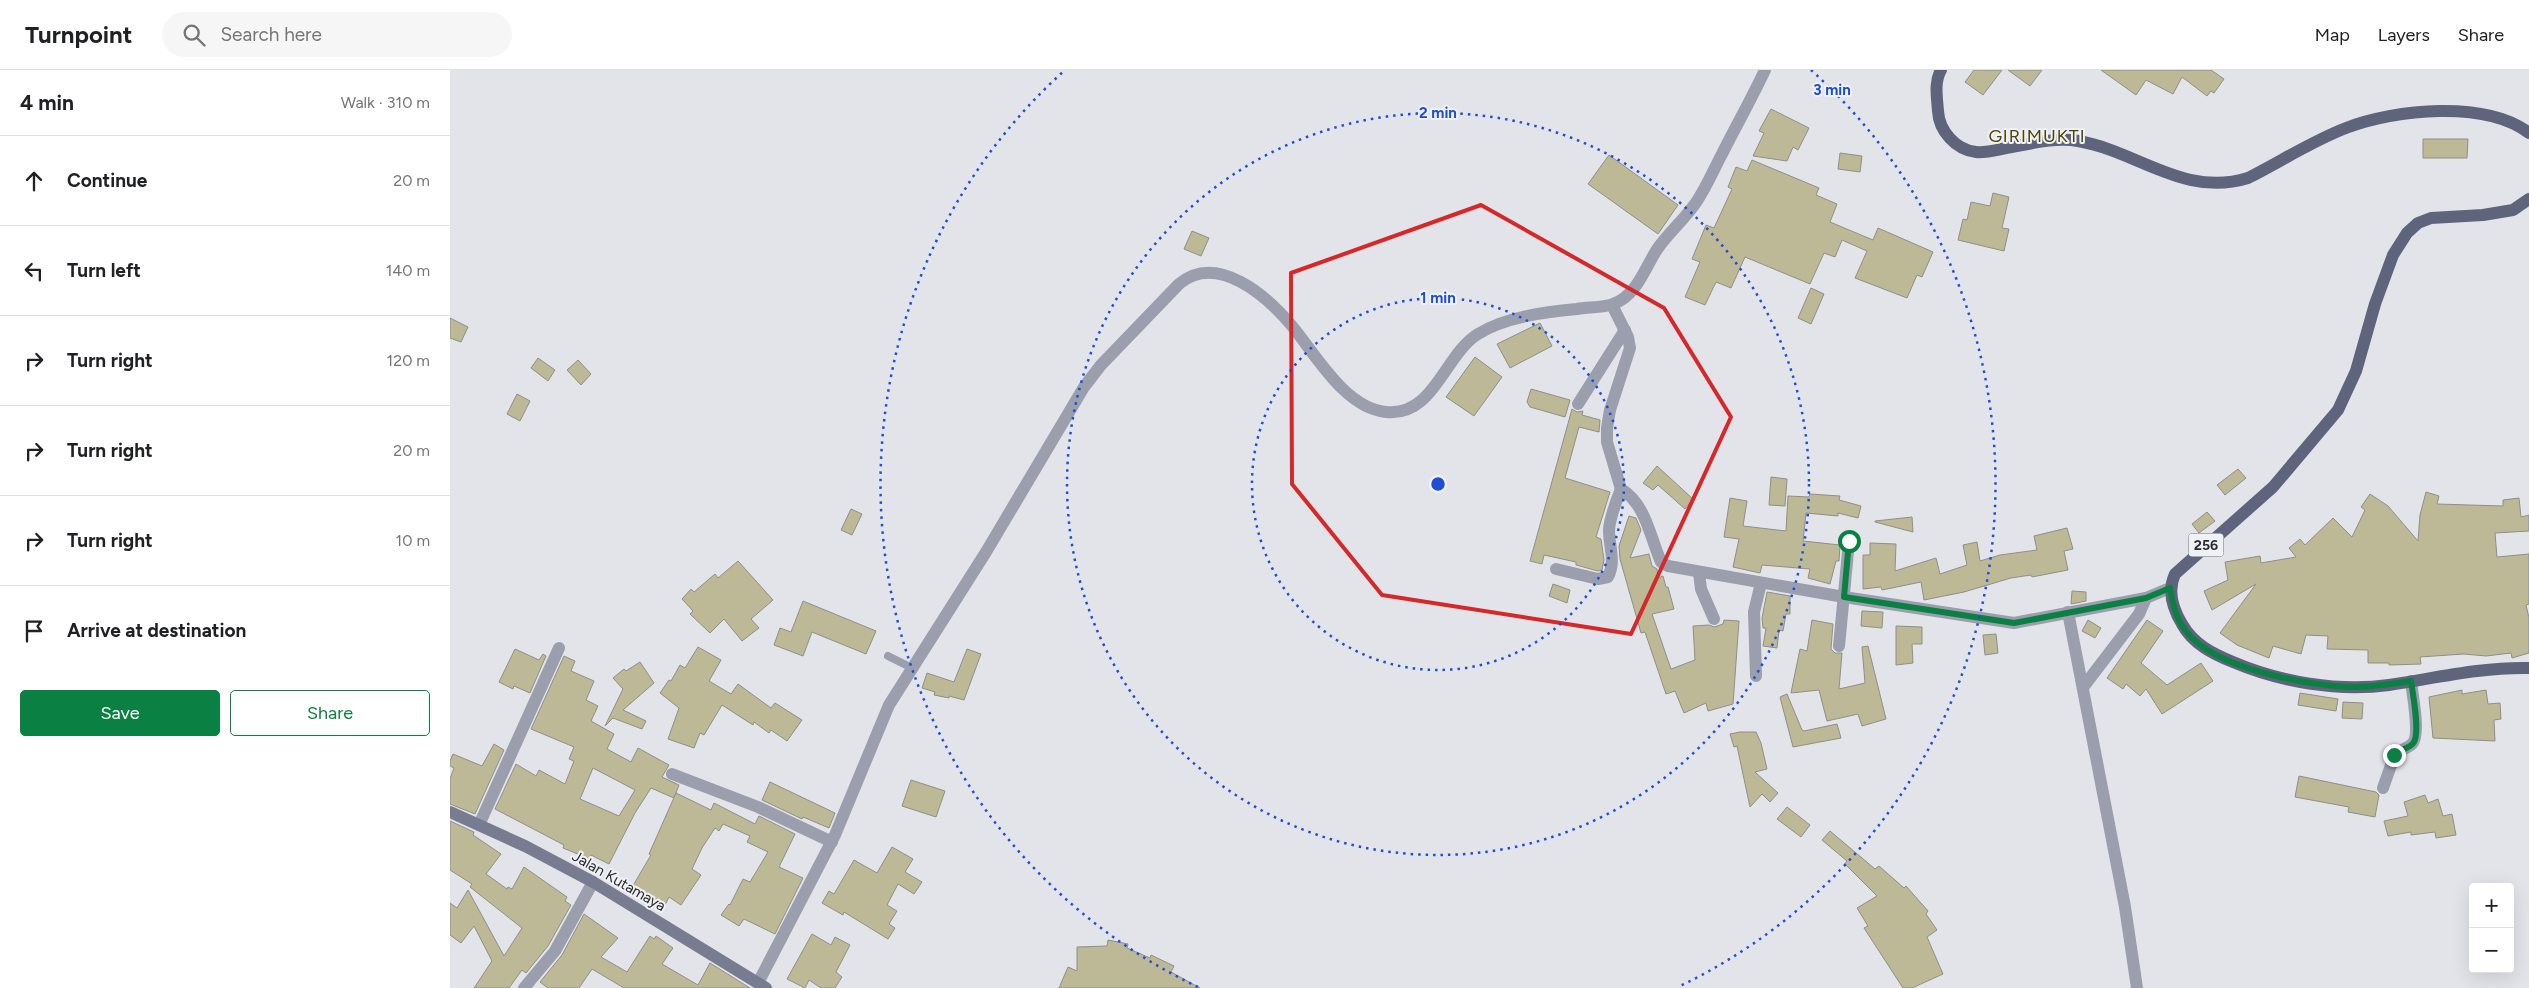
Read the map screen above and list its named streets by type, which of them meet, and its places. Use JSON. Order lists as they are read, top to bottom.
{
  "streets": {
    "main road": ["256", "Jalan Kutamaya"]
  },
  "districts": ["GIRIMUKTI"],
  "page": {
    "header": "Turnpoint",
    "search": "Search here",
    "nav": ["Map", "Layers", "Share"],
    "heading": ["4 min", "Walk · 310 m"],
    "list": [
      ["Continue", "20 m"],
      ["Turn left", "140 m"],
      ["Turn right", "120 m"],
      ["Turn right", "20 m"],
      ["Turn right", "10 m"],
      "Arrive at destination"
    ],
    "buttons": ["Save", "Share"],
    "map_buttons": ["+", "−"]
  },
  "rings": ["3 min", "2 min", "1 min"]
}
